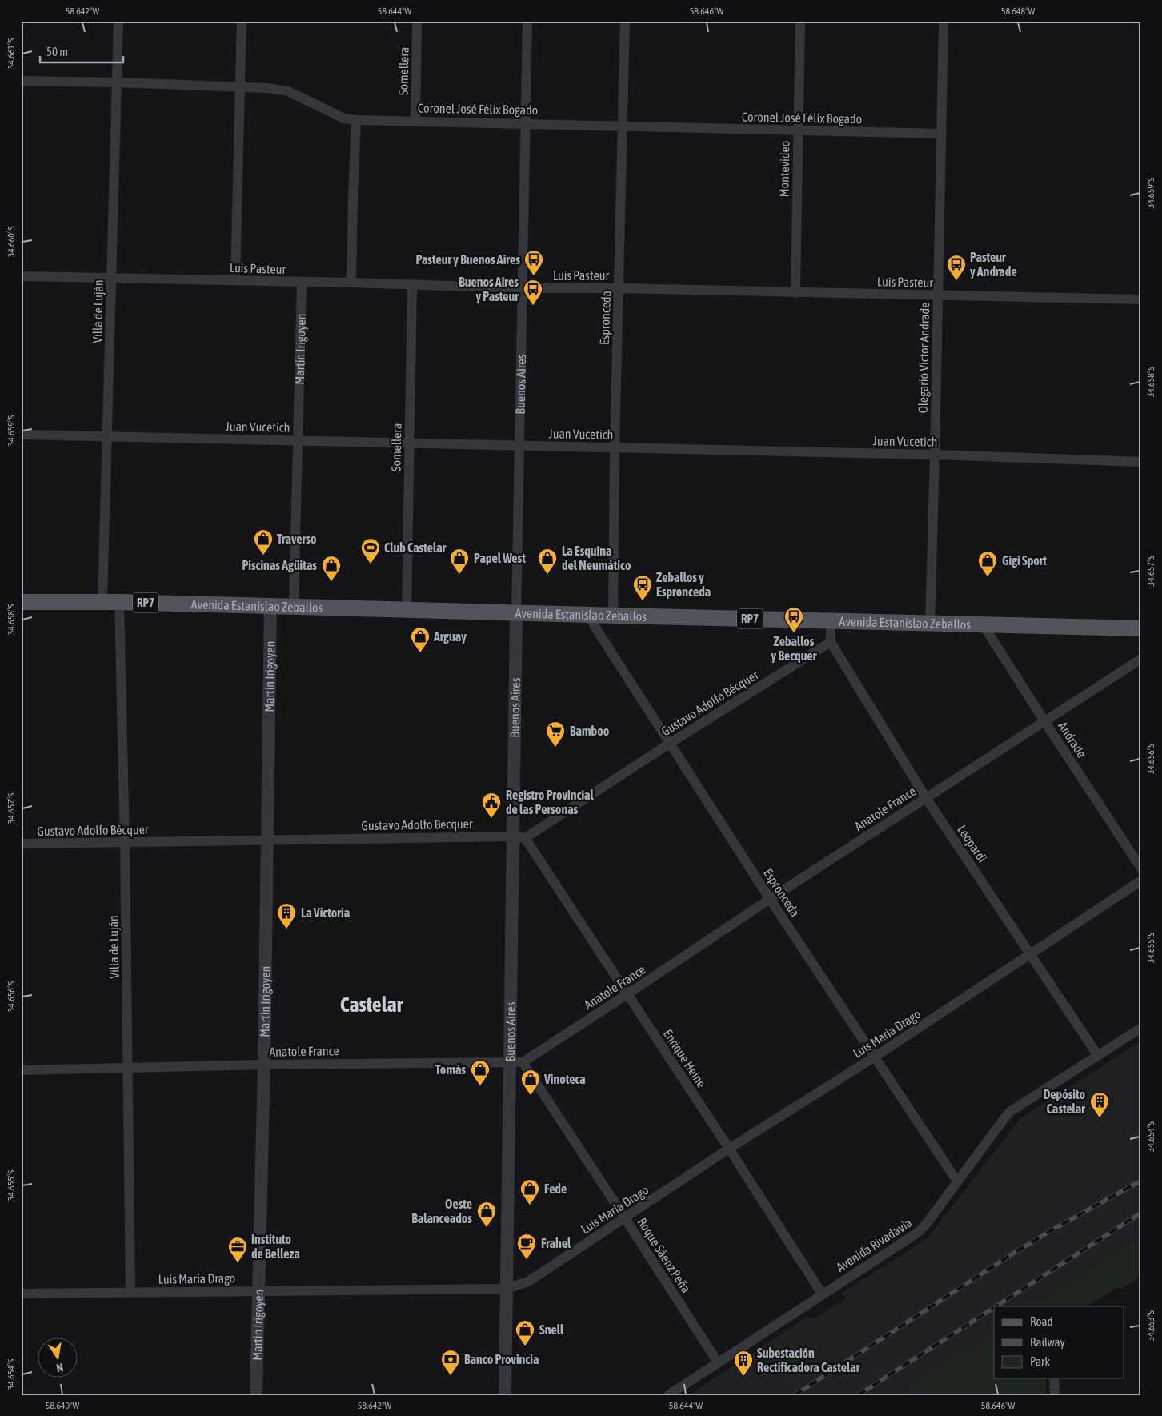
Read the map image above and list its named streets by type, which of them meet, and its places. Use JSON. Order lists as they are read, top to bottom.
{
  "streets": {
    "main road": ["RP7", "Avenida Estanislao Zeballos"],
    "street": [
      "Somellera",
      "Coronel José Félix Bogado",
      "Montevideo",
      "Luis Pasteur",
      "Villa de Luján",
      "Espronceda",
      "Martín Irigoyen",
      "Olegario Víctor Andrade",
      "Buenos Aires",
      "Juan Vucetich",
      "Gustavo Adolfo Bécquer",
      "Andrade",
      "Anatole France",
      "Leopardi",
      "Luis María Drago",
      "Enrique Heine",
      "Avenida Rivadavia",
      "Roque Sáenz Peña"
    ]
  },
  "crossings": [
    ["Somellera", "Coronel José Félix Bogado"],
    ["Somellera", "Luis Pasteur"],
    ["Somellera", "Juan Vucetich"],
    ["Somellera", "Avenida Estanislao Zeballos"],
    ["Coronel José Félix Bogado", "Montevideo"],
    ["Coronel José Félix Bogado", "Villa de Luján"],
    ["Coronel José Félix Bogado", "Espronceda"],
    ["Coronel José Félix Bogado", "Olegario Víctor Andrade"],
    ["Coronel José Félix Bogado", "Buenos Aires"],
    ["Montevideo", "Luis Pasteur"],
    ["Luis Pasteur", "Villa de Luján"],
    ["Luis Pasteur", "Espronceda"],
    ["Luis Pasteur", "Martín Irigoyen"],
    ["Luis Pasteur", "Olegario Víctor Andrade"],
    ["Luis Pasteur", "Buenos Aires"],
    ["Villa de Luján", "Juan Vucetich"],
    ["Villa de Luján", "Avenida Estanislao Zeballos"],
    ["Villa de Luján", "Gustavo Adolfo Bécquer"],
    ["Villa de Luján", "Anatole France"],
    ["Villa de Luján", "Luis María Drago"],
    ["Espronceda", "Juan Vucetich"],
    ["Espronceda", "Avenida Estanislao Zeballos"],
    ["Espronceda", "Gustavo Adolfo Bécquer"],
    ["Espronceda", "Anatole France"],
    ["Espronceda", "Luis María Drago"],
    ["Espronceda", "Avenida Rivadavia"],
    ["Martín Irigoyen", "Juan Vucetich"],
    ["Martín Irigoyen", "Avenida Estanislao Zeballos"],
    ["Martín Irigoyen", "Gustavo Adolfo Bécquer"],
    ["Martín Irigoyen", "Anatole France"],
    ["Martín Irigoyen", "Luis María Drago"],
    ["Olegario Víctor Andrade", "Juan Vucetich"],
    ["Olegario Víctor Andrade", "Avenida Estanislao Zeballos"],
    ["Buenos Aires", "Juan Vucetich"],
    ["Buenos Aires", "Avenida Estanislao Zeballos"],
    ["Buenos Aires", "Gustavo Adolfo Bécquer"],
    ["Buenos Aires", "Anatole France"],
    ["Buenos Aires", "Luis María Drago"],
    ["Buenos Aires", "Enrique Heine"],
    ["Buenos Aires", "Roque Sáenz Peña"],
    ["Avenida Estanislao Zeballos", "Andrade"],
    ["Gustavo Adolfo Bécquer", "Leopardi"],
    ["Gustavo Adolfo Bécquer", "Enrique Heine"],
    ["Andrade", "Anatole France"],
    ["Anatole France", "Leopardi"],
    ["Anatole France", "Enrique Heine"],
    ["Anatole France", "Roque Sáenz Peña"],
    ["Leopardi", "Luis María Drago"],
    ["Leopardi", "Avenida Rivadavia"],
    ["Luis María Drago", "Enrique Heine"],
    ["Luis María Drago", "Roque Sáenz Peña"],
    ["Enrique Heine", "Avenida Rivadavia"],
    ["Avenida Rivadavia", "Roque Sáenz Peña"]
  ],
  "districts": ["Castelar"],
  "places": {
    "bus stop": [
      "Pasteur y Buenos Aires",
      "Pasteur y Andrade",
      "Buenos Aires y Pasteur",
      "Zeballos y Espronceda",
      "Zeballos y Becquer"
    ],
    "shop": [
      "Traverso",
      "Papel West",
      "La Esquina del Neumático",
      "Gigi Sport",
      "Piscinas Agüitas",
      "Arguay",
      "Tomás",
      "Vinoteca",
      "Fede",
      "Oeste Balanceados",
      "Snell"
    ],
    "sports": ["Club Castelar"],
    "supermarket": ["Bamboo"],
    "public building": ["Registro Provincial de las Personas"],
    "building": ["La Victoria", "Depósito Castelar", "Subestación Rectificadora Castelar"],
    "cafe": ["Frahel"],
    "office": ["Instituto de Belleza"],
    "bank": ["Banco Provincia"]
  },
  "legend": ["Road", "Railway", "Park"],
  "scale_bar": "50 m",
  "north": "bottom",
  "coordinates": [
    "58.642°W",
    "58.644°W",
    "58.646°W",
    "58.648°W",
    "34.661°S",
    "34.659°S",
    "34.660°S",
    "34.658°S",
    "34.657°S",
    "34.656°S",
    "34.655°S",
    "34.654°S",
    "34.653°S",
    "58.640°W"
  ]
}
